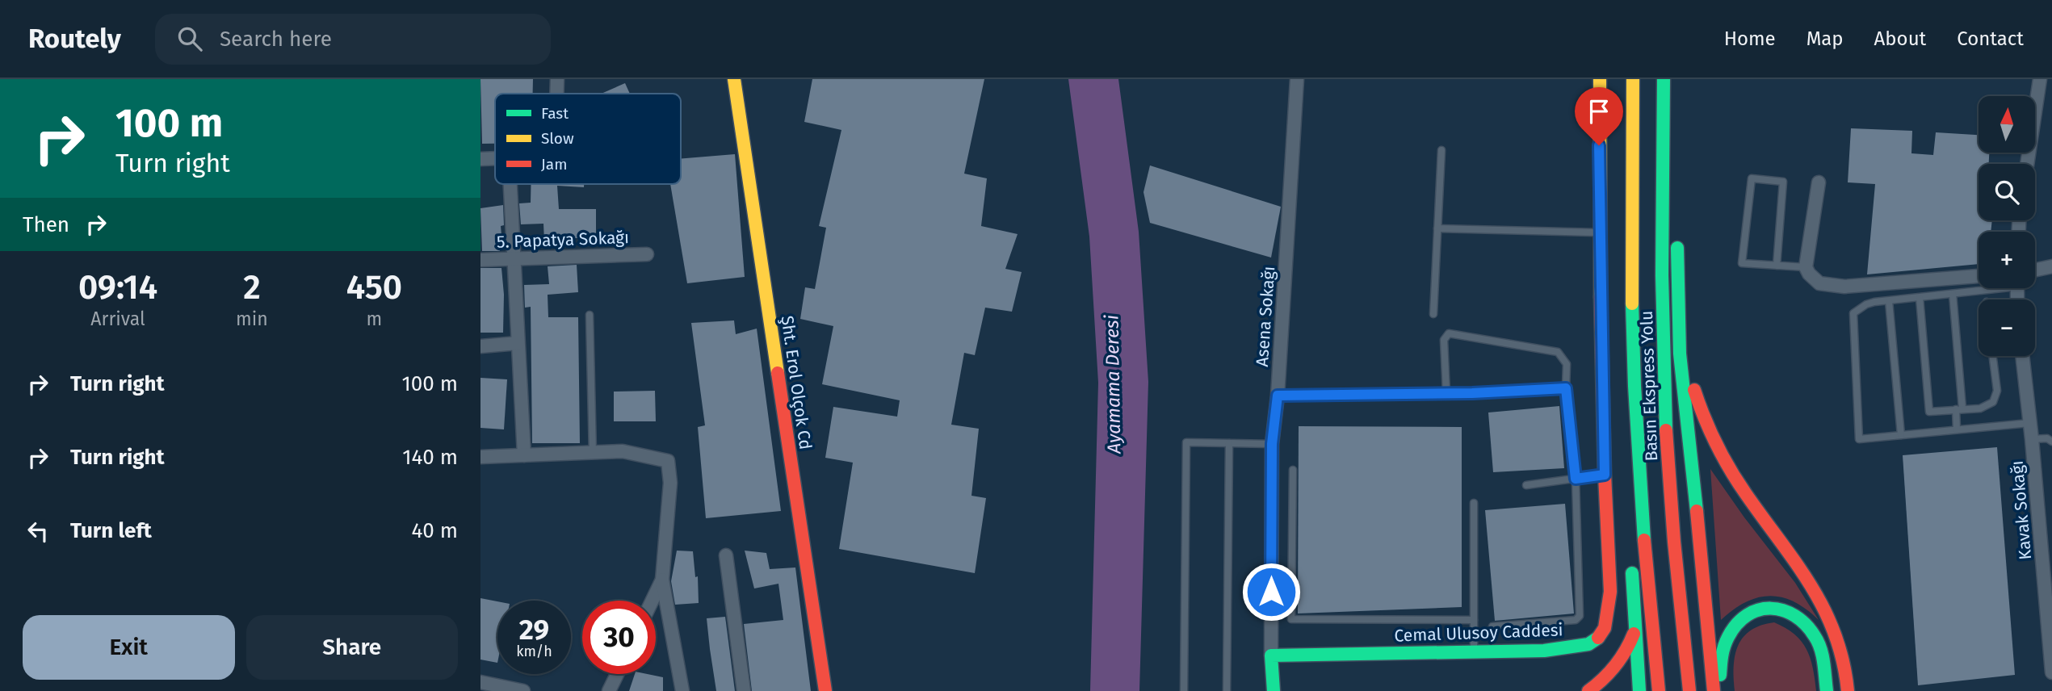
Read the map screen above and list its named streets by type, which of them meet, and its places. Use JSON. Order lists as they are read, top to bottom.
{
  "streets": {
    "main road": [
      "Asena Sokağı",
      "Şht. Erol Olçok Cd",
      "Basın Ekspress Yolu",
      "Cemal Ulusoy Caddesi"
    ],
    "street": ["5. Papatya Sokağı", "Kavak Sokağı"]
  },
  "crossings": [
    ["Asena Sokağı", "Cemal Ulusoy Caddesi"]
  ],
  "water": ["Ayamama Deresi"],
  "legend": ["Fast", "Slow", "Jam"],
  "north": "top",
  "page": {
    "header": "Routely",
    "search": "Search here",
    "nav": [
      "Home",
      "Map",
      "About",
      "Contact"
    ],
    "turn": ["100 m", "Turn right"],
    "map_buttons": ["+", "−"],
    "then": "Then",
    "eta": [
      "09:14",
      "Arrival",
      "2",
      "min",
      "450",
      "m"
    ],
    "list": [
      {
        "name": "Turn right",
        "value": "100 m"
      },
      {
        "name": "Turn right",
        "value": "140 m"
      },
      {
        "name": "Turn left",
        "value": "40 m"
      }
    ],
    "speed": "29 km/h",
    "limit": "30",
    "buttons": ["Exit", "Share"]
  }
}
